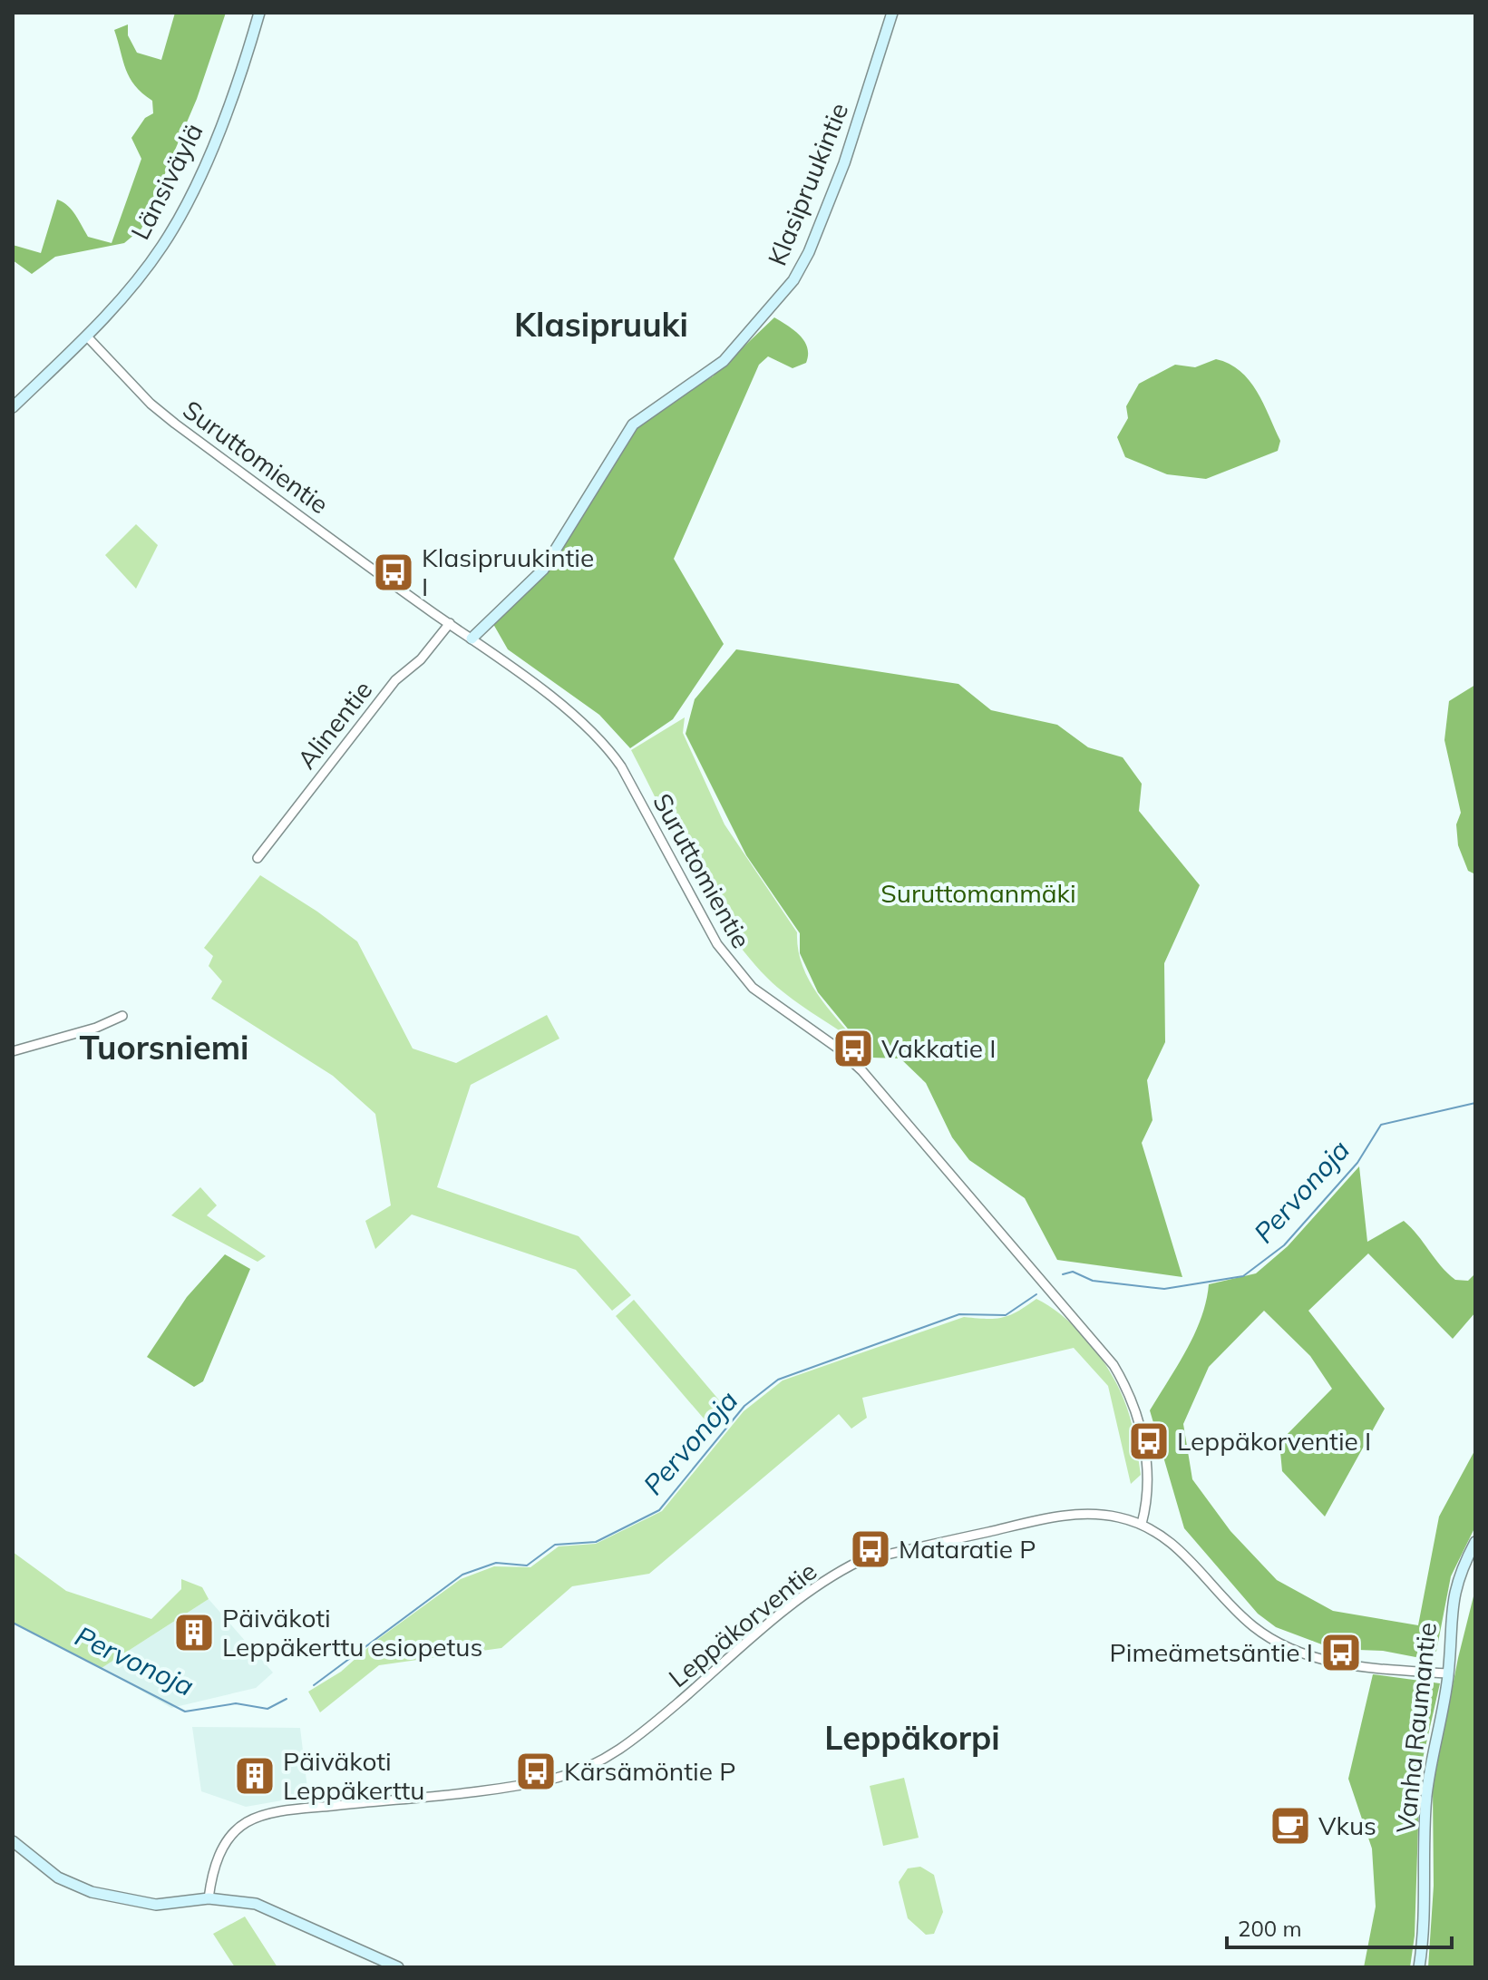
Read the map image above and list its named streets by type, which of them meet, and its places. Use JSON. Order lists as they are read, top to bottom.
{
  "streets": {
    "main road": ["Länsiväylä", "Klasipruukintie", "Vanha Raumantie"],
    "street": ["Suruttomientie", "Alinentie", "Leppäkorventie"]
  },
  "crossings": [
    ["Länsiväylä", "Suruttomientie"],
    ["Klasipruukintie", "Suruttomientie"],
    ["Suruttomientie", "Alinentie"],
    ["Suruttomientie", "Leppäkorventie"],
    ["Leppäkorventie", "Vanha Raumantie"]
  ],
  "districts": ["Klasipruuki", "Tuorsniemi", "Leppäkorpi"],
  "water": ["Pervonoja"],
  "parks": ["Suruttomanmäki"],
  "places": {
    "bus stop": [
      "Klasipruukintie I",
      "Vakkatie I",
      "Leppäkorventie I",
      "Mataratie P",
      "Pimeämetsäntie I",
      "Kärsämöntie P"
    ],
    "building": ["Päiväkoti Leppäkerttu esiopetus", "Päiväkoti Leppäkerttu"],
    "cafe": ["Vkus"]
  },
  "scale_bar": "200 m"
}
